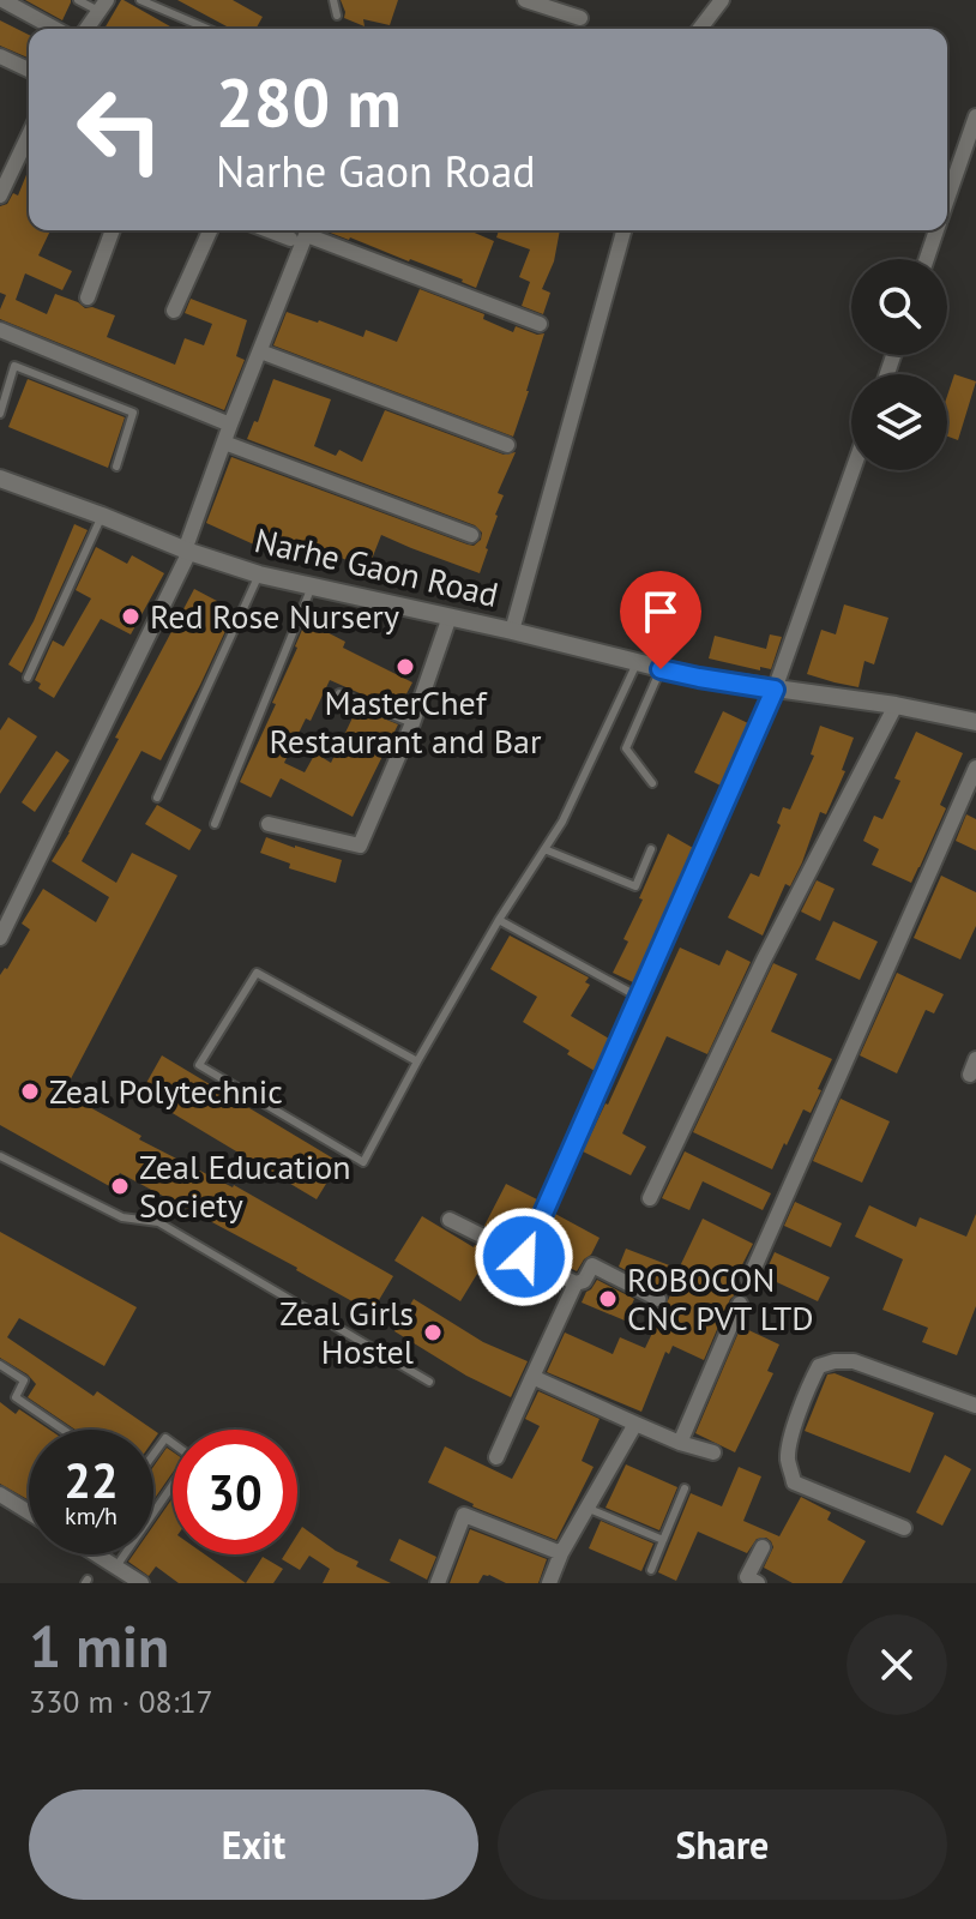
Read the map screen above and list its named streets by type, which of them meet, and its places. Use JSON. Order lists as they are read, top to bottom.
{
  "streets": {
    "street": ["Narhe Gaon Road"]
  },
  "places": [
    "Red Rose Nursery",
    "MasterChef Restaurant and Bar",
    "Zeal Polytechnic",
    "Zeal Education Society",
    "ROBOCON CNC PVT LTD",
    "Zeal Girls Hostel"
  ],
  "page": {
    "turn": ["280 m", "Narhe Gaon Road"],
    "speed": "22 km/h",
    "limit": "30",
    "heading": ["1 min", "330 m · 08:17"],
    "buttons": ["Exit", "Share"]
  }
}
